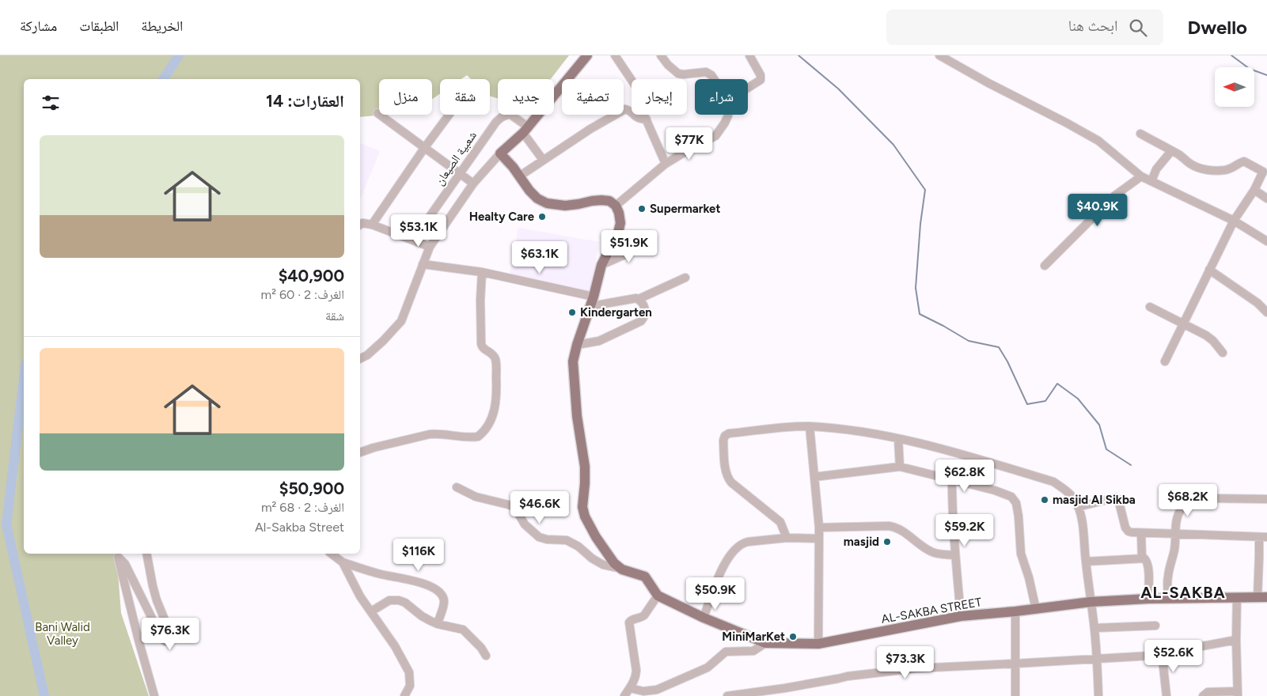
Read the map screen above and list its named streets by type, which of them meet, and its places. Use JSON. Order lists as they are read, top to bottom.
{
  "streets": {
    "main road": ["AL-SAKBA STREET"],
    "street": ["شعبية الصيعان"]
  },
  "districts": ["AL-SAKBA"],
  "parks": ["Bani Walid Valley"],
  "places": [
    "Supermarket",
    "Healty Care",
    "Kindergarten",
    "masjid Al Sikba",
    "masjid",
    "MiniMarKet"
  ],
  "north": "left",
  "page": {
    "header": "Dwello",
    "search": "ابحث هنا",
    "nav": ["الخريطة", "الطبقات", "مشاركة"],
    "chip": [
      "شراء",
      "إيجار",
      "تصفية",
      "جديد",
      "شقة",
      "منزل"
    ],
    "heading": "العقارات: 14",
    "list": [
      {
        "name": "$40,900",
        "note": "الغرف: 2 · 60 m² · شقة"
      },
      {
        "name": "$50,900",
        "note": "الغرف: 2 · 68 m² · Al-Sakba Street"
      }
    ],
    "price": [
      "$77K",
      "$40.9K",
      "$53.1K",
      "$51.9K",
      "$63.1K",
      "$62.8K",
      "$68.2K",
      "$46.6K",
      "$59.2K",
      "$116K",
      "$50.9K",
      "$76.3K",
      "$52.6K",
      "$73.3K"
    ]
  }
}
